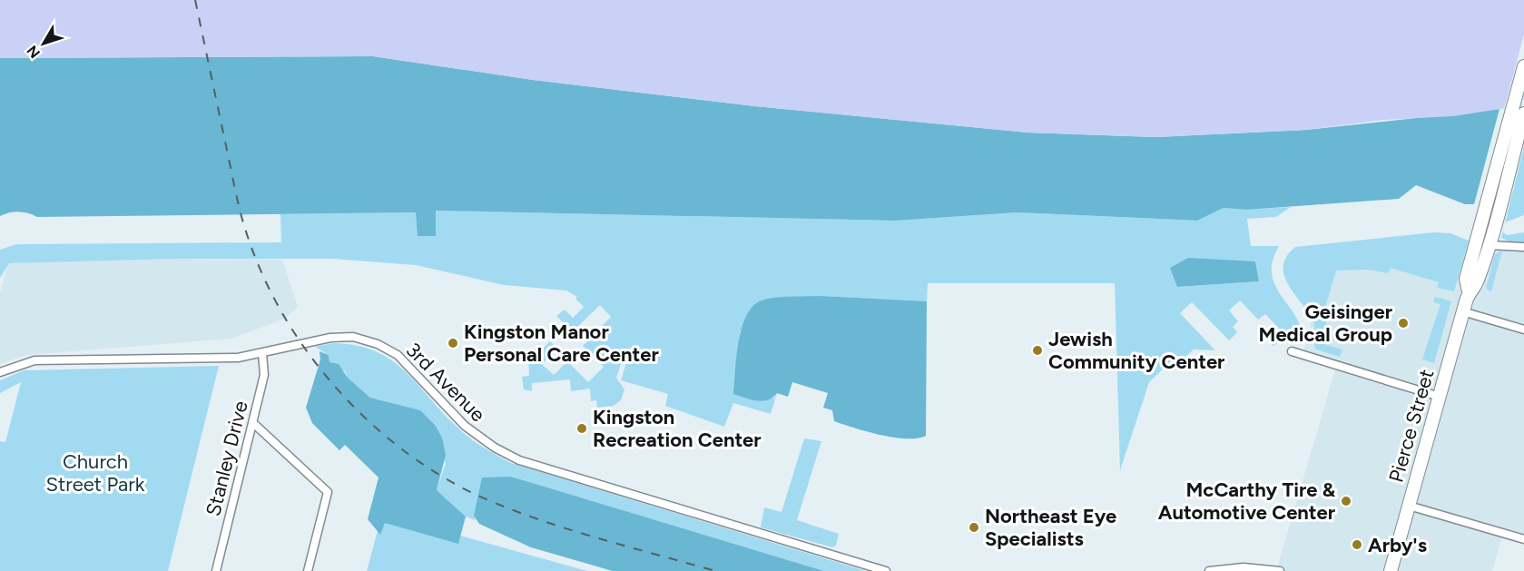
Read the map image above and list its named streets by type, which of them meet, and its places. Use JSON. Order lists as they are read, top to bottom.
{
  "streets": {
    "main road": ["Pierce Street"],
    "street": ["3rd Avenue", "Stanley Drive"]
  },
  "crossings": [
    ["3rd Avenue", "Stanley Drive"]
  ],
  "parks": ["Church Street Park"],
  "places": [
    "Geisinger Medical Group",
    "Kingston Manor Personal Care Center",
    "Jewish Community Center",
    "Kingston Recreation Center",
    "McCarthy Tire & Automotive Center",
    "Northeast Eye Specialists",
    "Arby's"
  ],
  "north": "bottom left"
}
